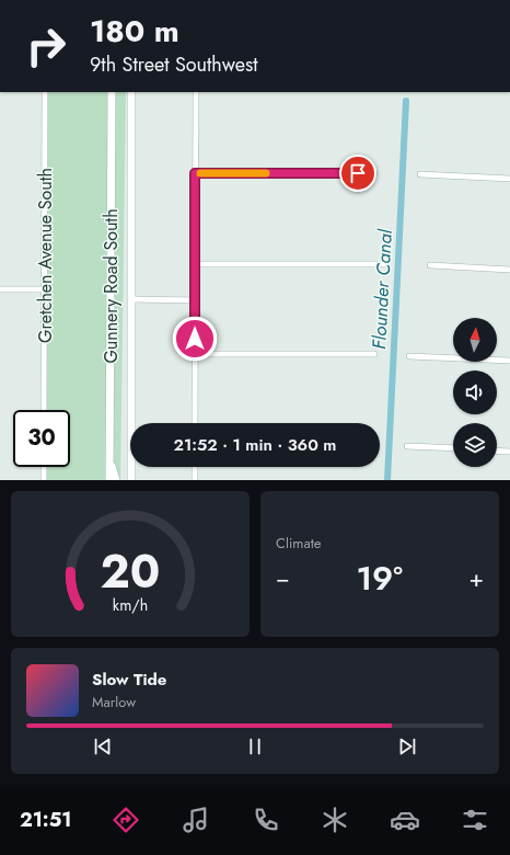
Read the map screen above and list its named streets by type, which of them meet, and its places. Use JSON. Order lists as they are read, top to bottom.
{
  "streets": {
    "main road": ["Gunnery Road South"],
    "street": ["Gretchen Avenue South"]
  },
  "water": ["Flounder Canal"],
  "north": "top",
  "page": {
    "turn": ["180 m", "9th Street Southwest"],
    "limit": "30",
    "trip": "21:52 · 1 min · 360 m",
    "tile": "Climate",
    "heat": ["−", "19°", "+"],
    "song": ["Slow Tide", "Marlow"],
    "tabs": "21:51",
    "gauge": ["20", "km/h"]
  }
}
